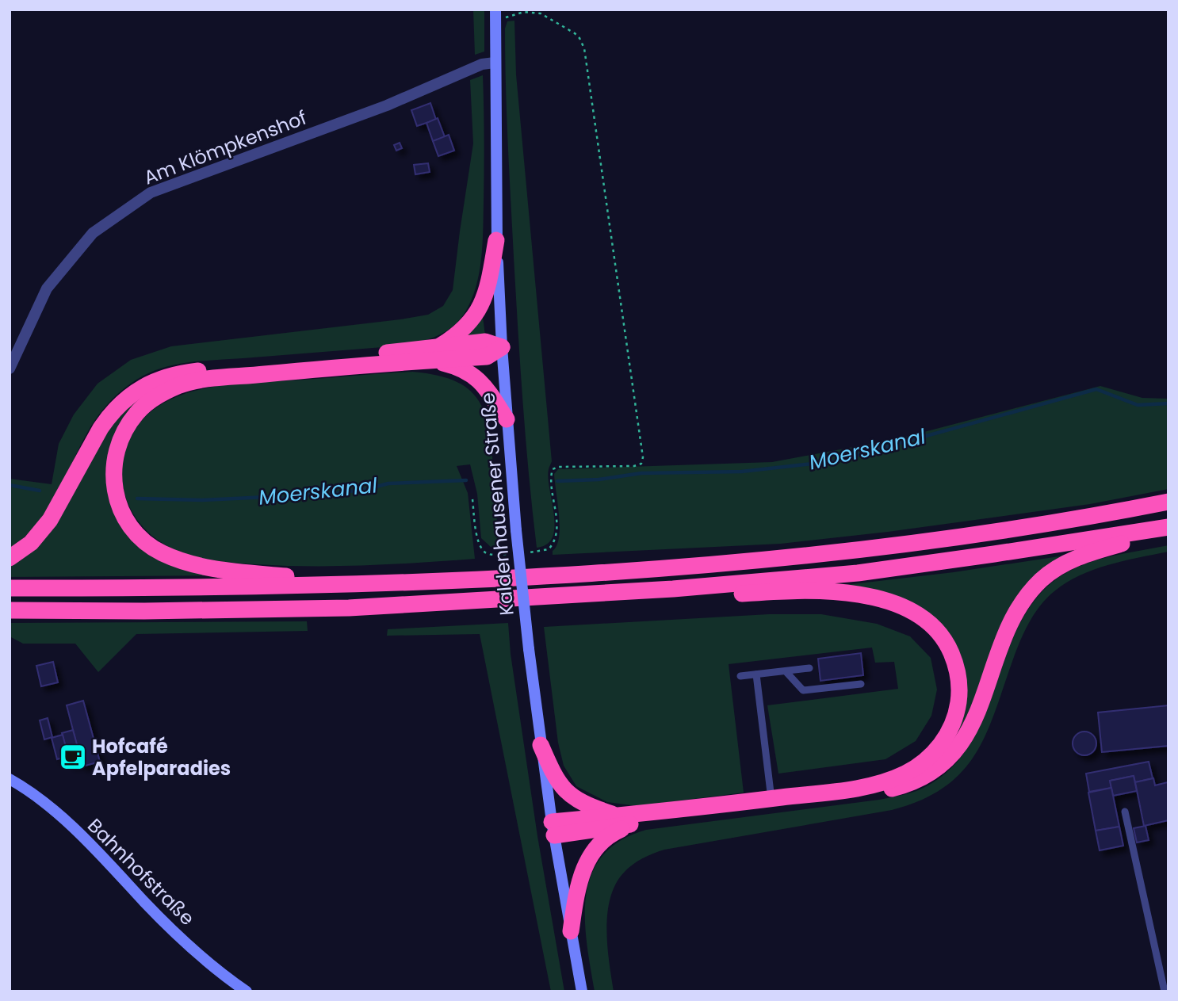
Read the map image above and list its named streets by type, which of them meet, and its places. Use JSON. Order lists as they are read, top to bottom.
{
  "streets": {
    "main road": ["Kaldenhausener Straße", "Bahnhofstraße"],
    "street": ["Am Klömpkenshof"]
  },
  "crossings": [
    ["Am Klömpkenshof", "Kaldenhausener Straße"]
  ],
  "water": ["Moerskanal"],
  "places": {
    "cafe": ["Hofcafé Apfelparadies"]
  }
}
